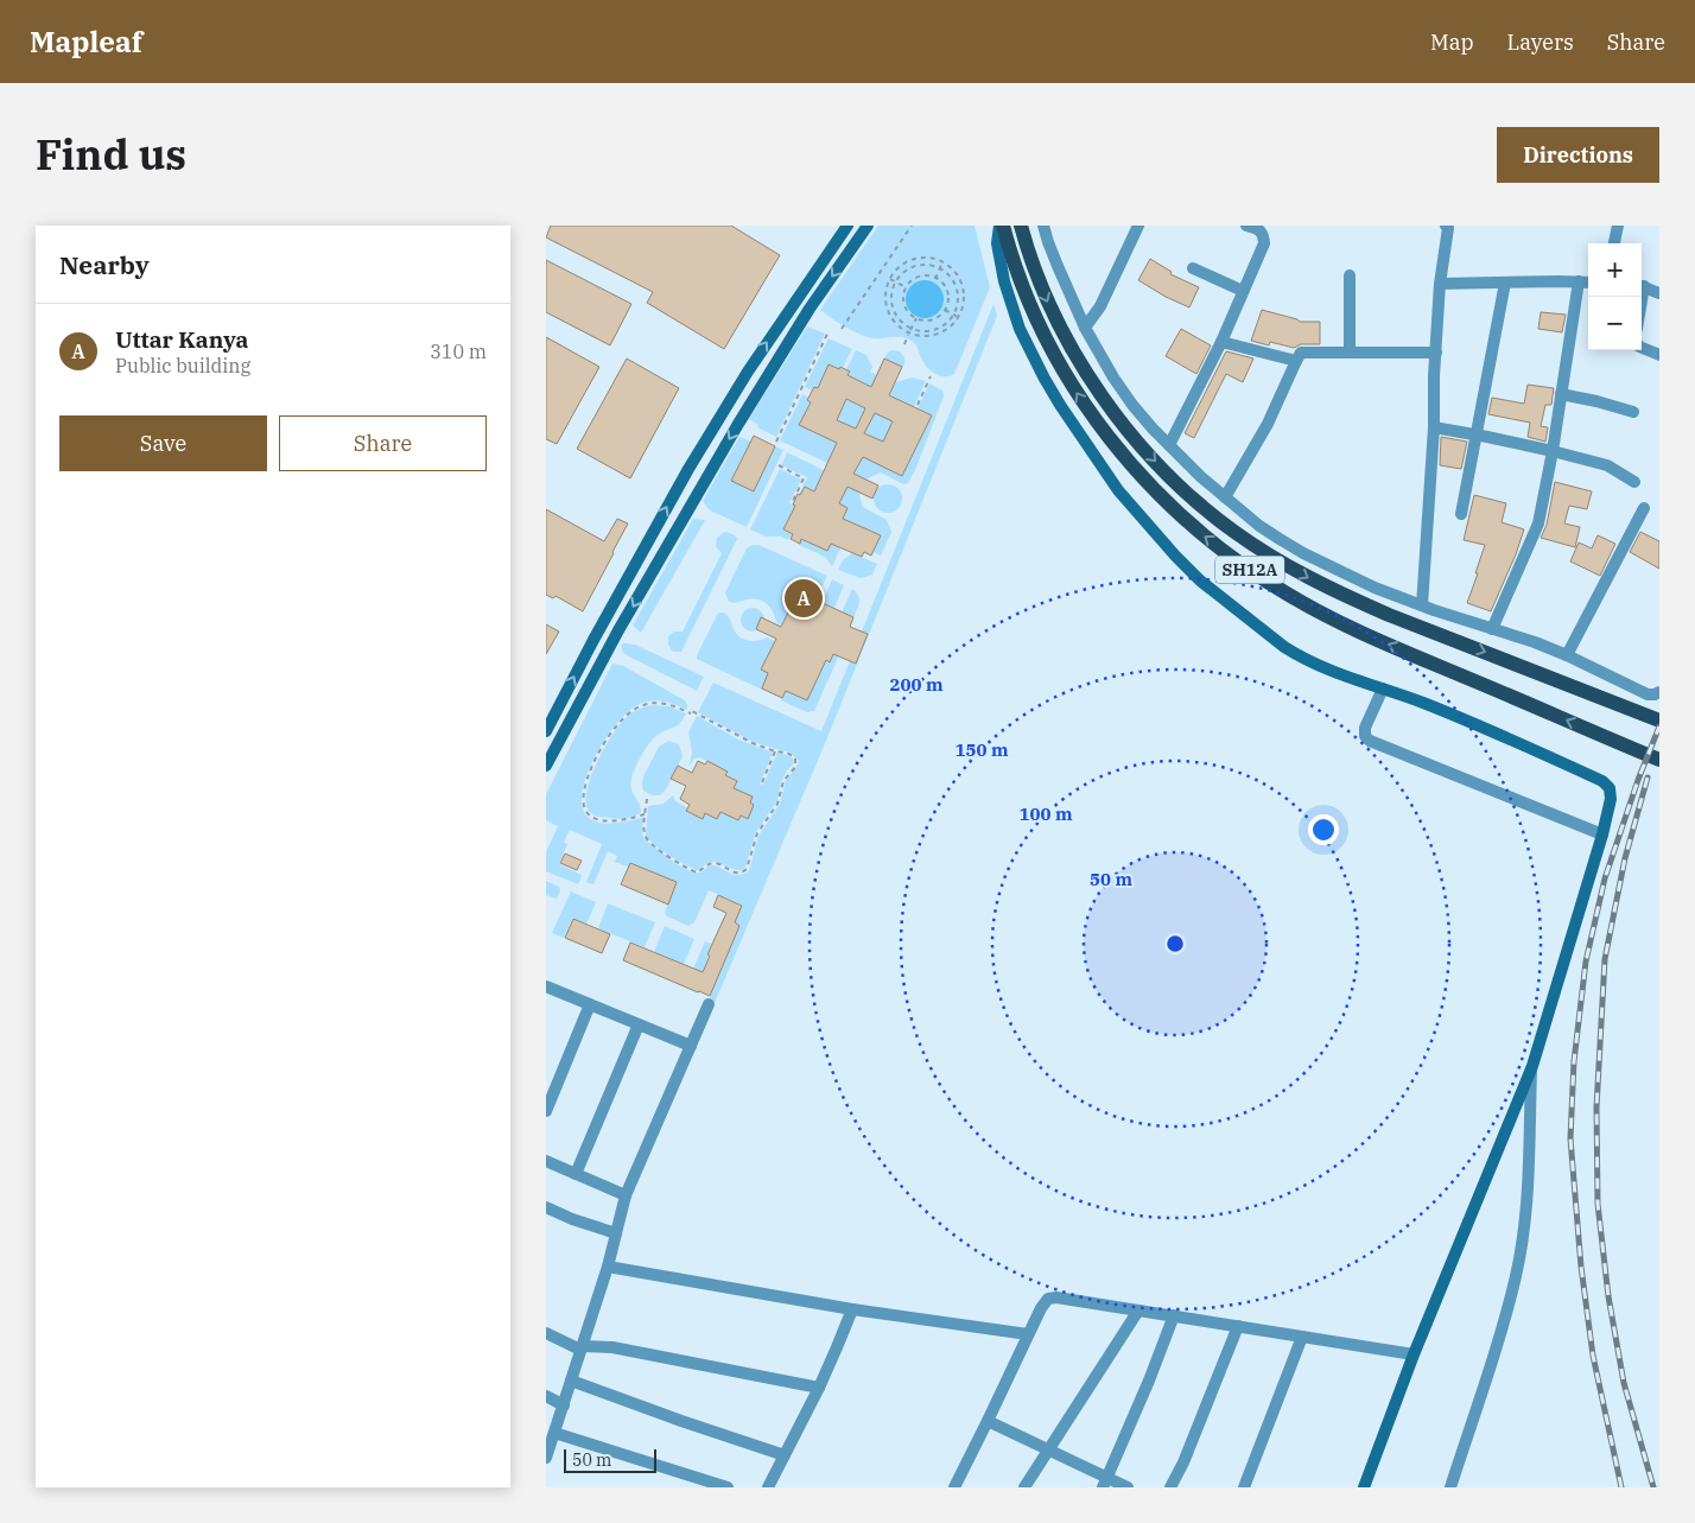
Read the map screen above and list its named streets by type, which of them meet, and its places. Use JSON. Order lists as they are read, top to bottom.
{
  "streets": {
    "main road": ["SH12A"]
  },
  "scale_bar": "50 m",
  "page": {
    "header": "Mapleaf",
    "nav": ["Map", "Layers", "Share"],
    "title": "Find us",
    "buttons": [
      "Directions",
      ["Save", "Share"]
    ],
    "heading": "Nearby",
    "map_buttons": ["+", "−"],
    "list": [
      {
        "mark": "A",
        "name": "Uttar Kanya",
        "note": "Public building",
        "value": "310 m"
      }
    ],
    "pins": "A",
    "scale": "50 m"
  },
  "rings": [
    "200 m",
    "150 m",
    "100 m",
    "50 m"
  ]
}
